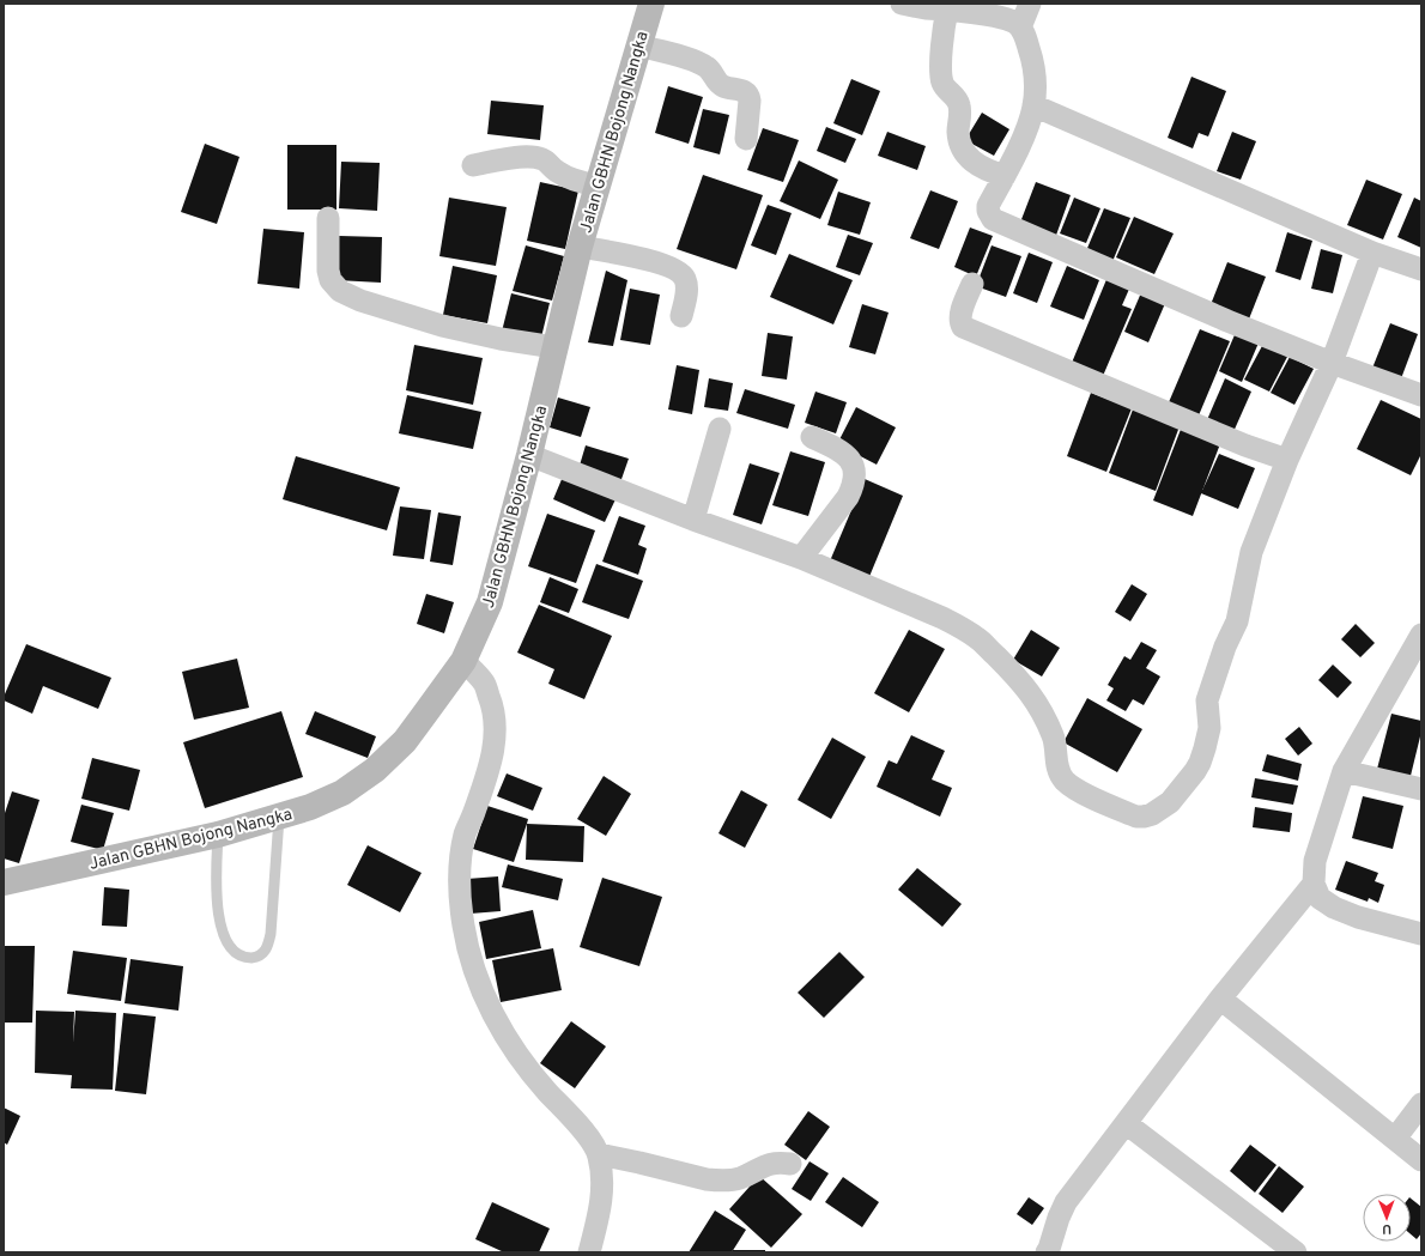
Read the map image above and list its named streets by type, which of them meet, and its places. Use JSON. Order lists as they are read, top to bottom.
{
  "streets": {
    "street": ["Jalan GBHN Bojong Nangka"]
  },
  "north": "bottom"
}
